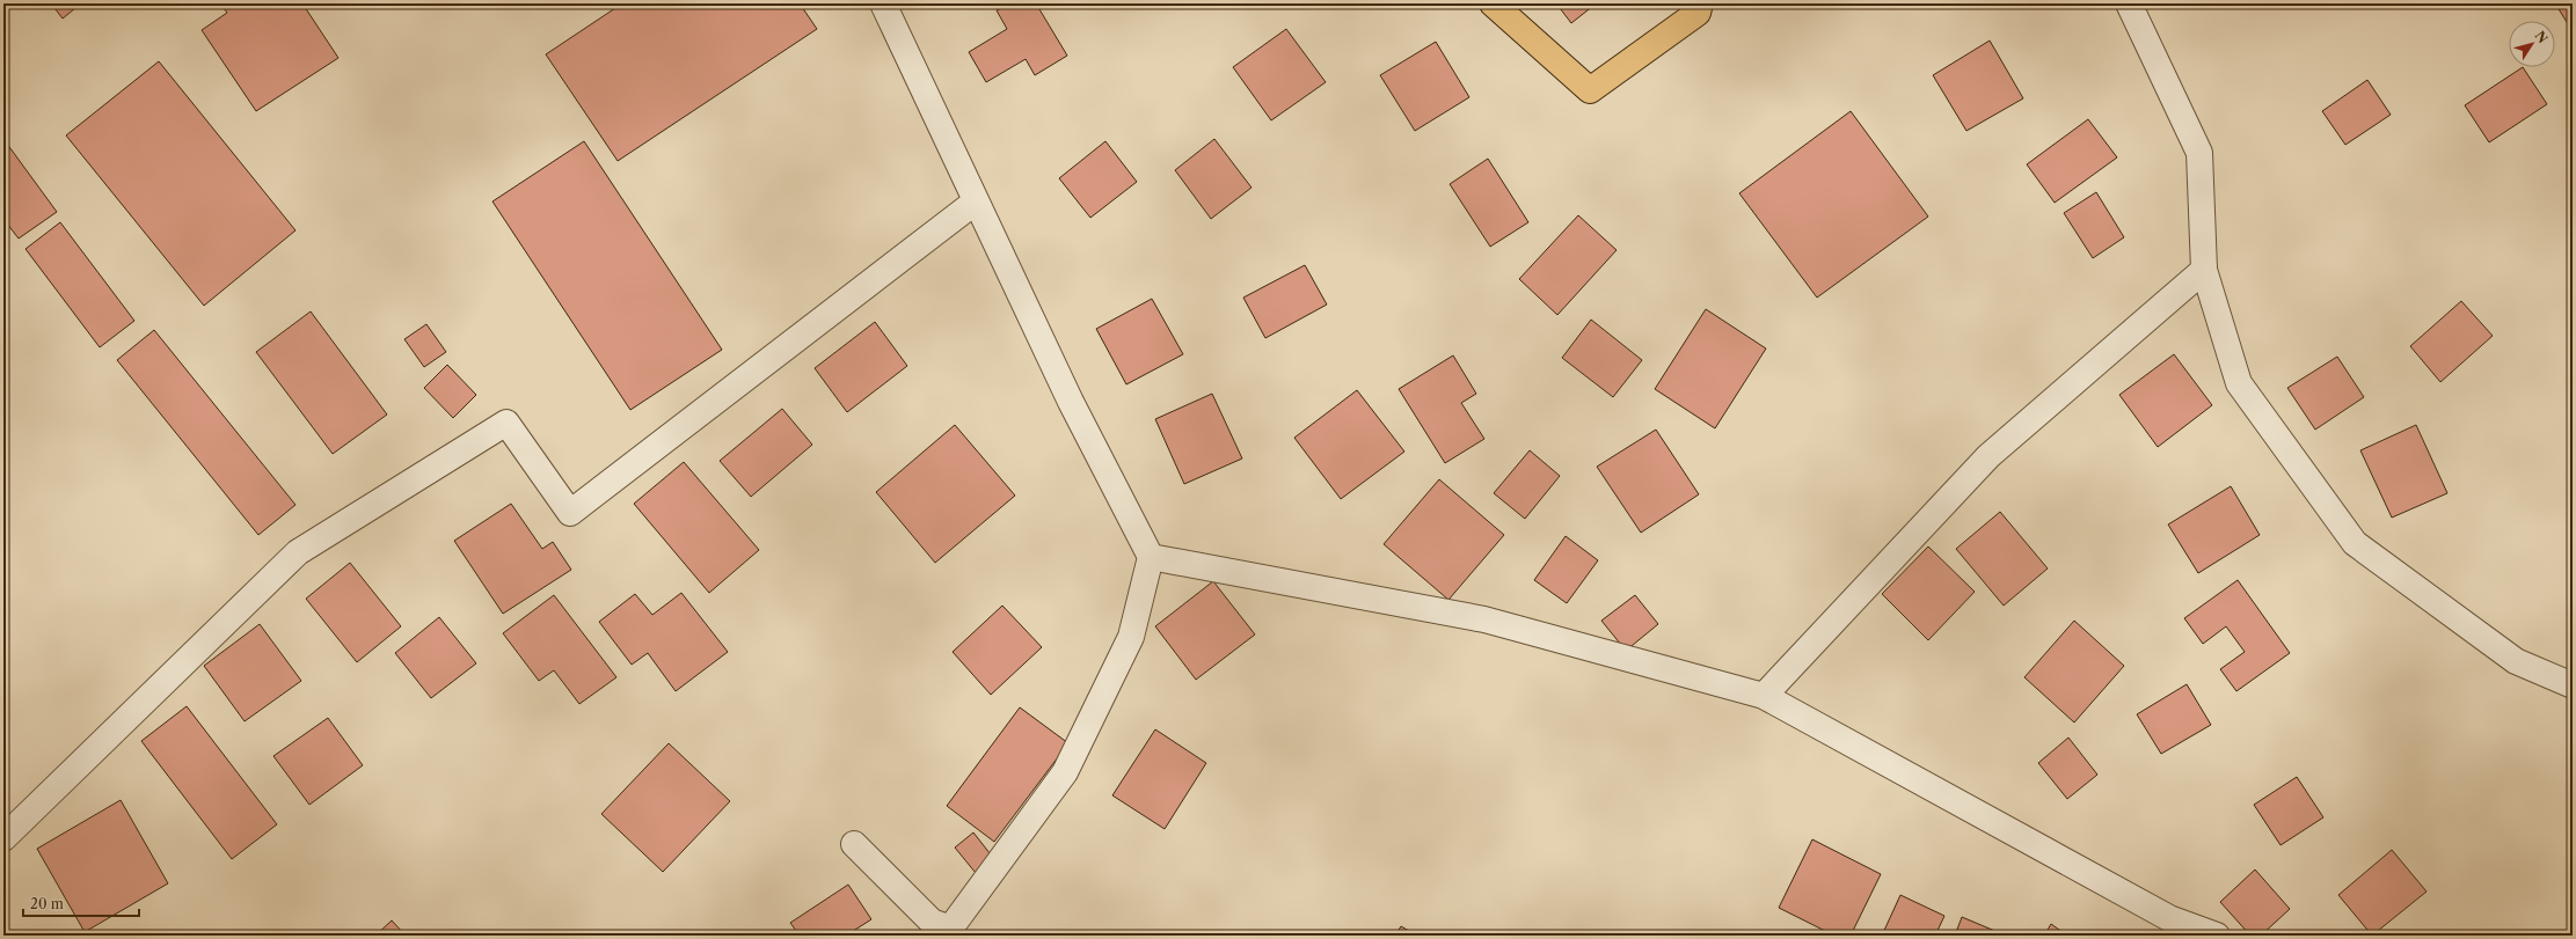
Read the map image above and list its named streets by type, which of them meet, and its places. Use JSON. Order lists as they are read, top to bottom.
{
  "scale_bar": "20 m",
  "north": "top right"
}
